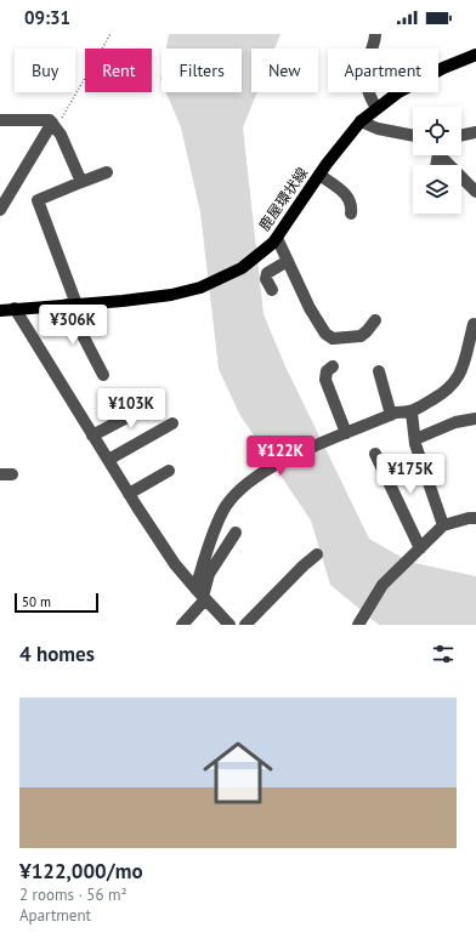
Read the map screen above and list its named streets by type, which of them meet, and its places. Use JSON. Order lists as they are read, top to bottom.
{
  "streets": {
    "main road": ["鹿屋環状線"]
  },
  "scale_bar": "50 m",
  "page": {
    "status": "09:31",
    "chip": [
      "Buy",
      "Rent",
      "Filters",
      "New",
      "Apartment"
    ],
    "price": [
      "¥306K",
      "¥103K",
      "¥122K",
      "¥175K"
    ],
    "scale": "50 m",
    "heading": "4 homes",
    "list": [
      {
        "name": "¥122,000/mo",
        "note": "2 rooms · 56 m² · Apartment"
      }
    ]
  }
}
